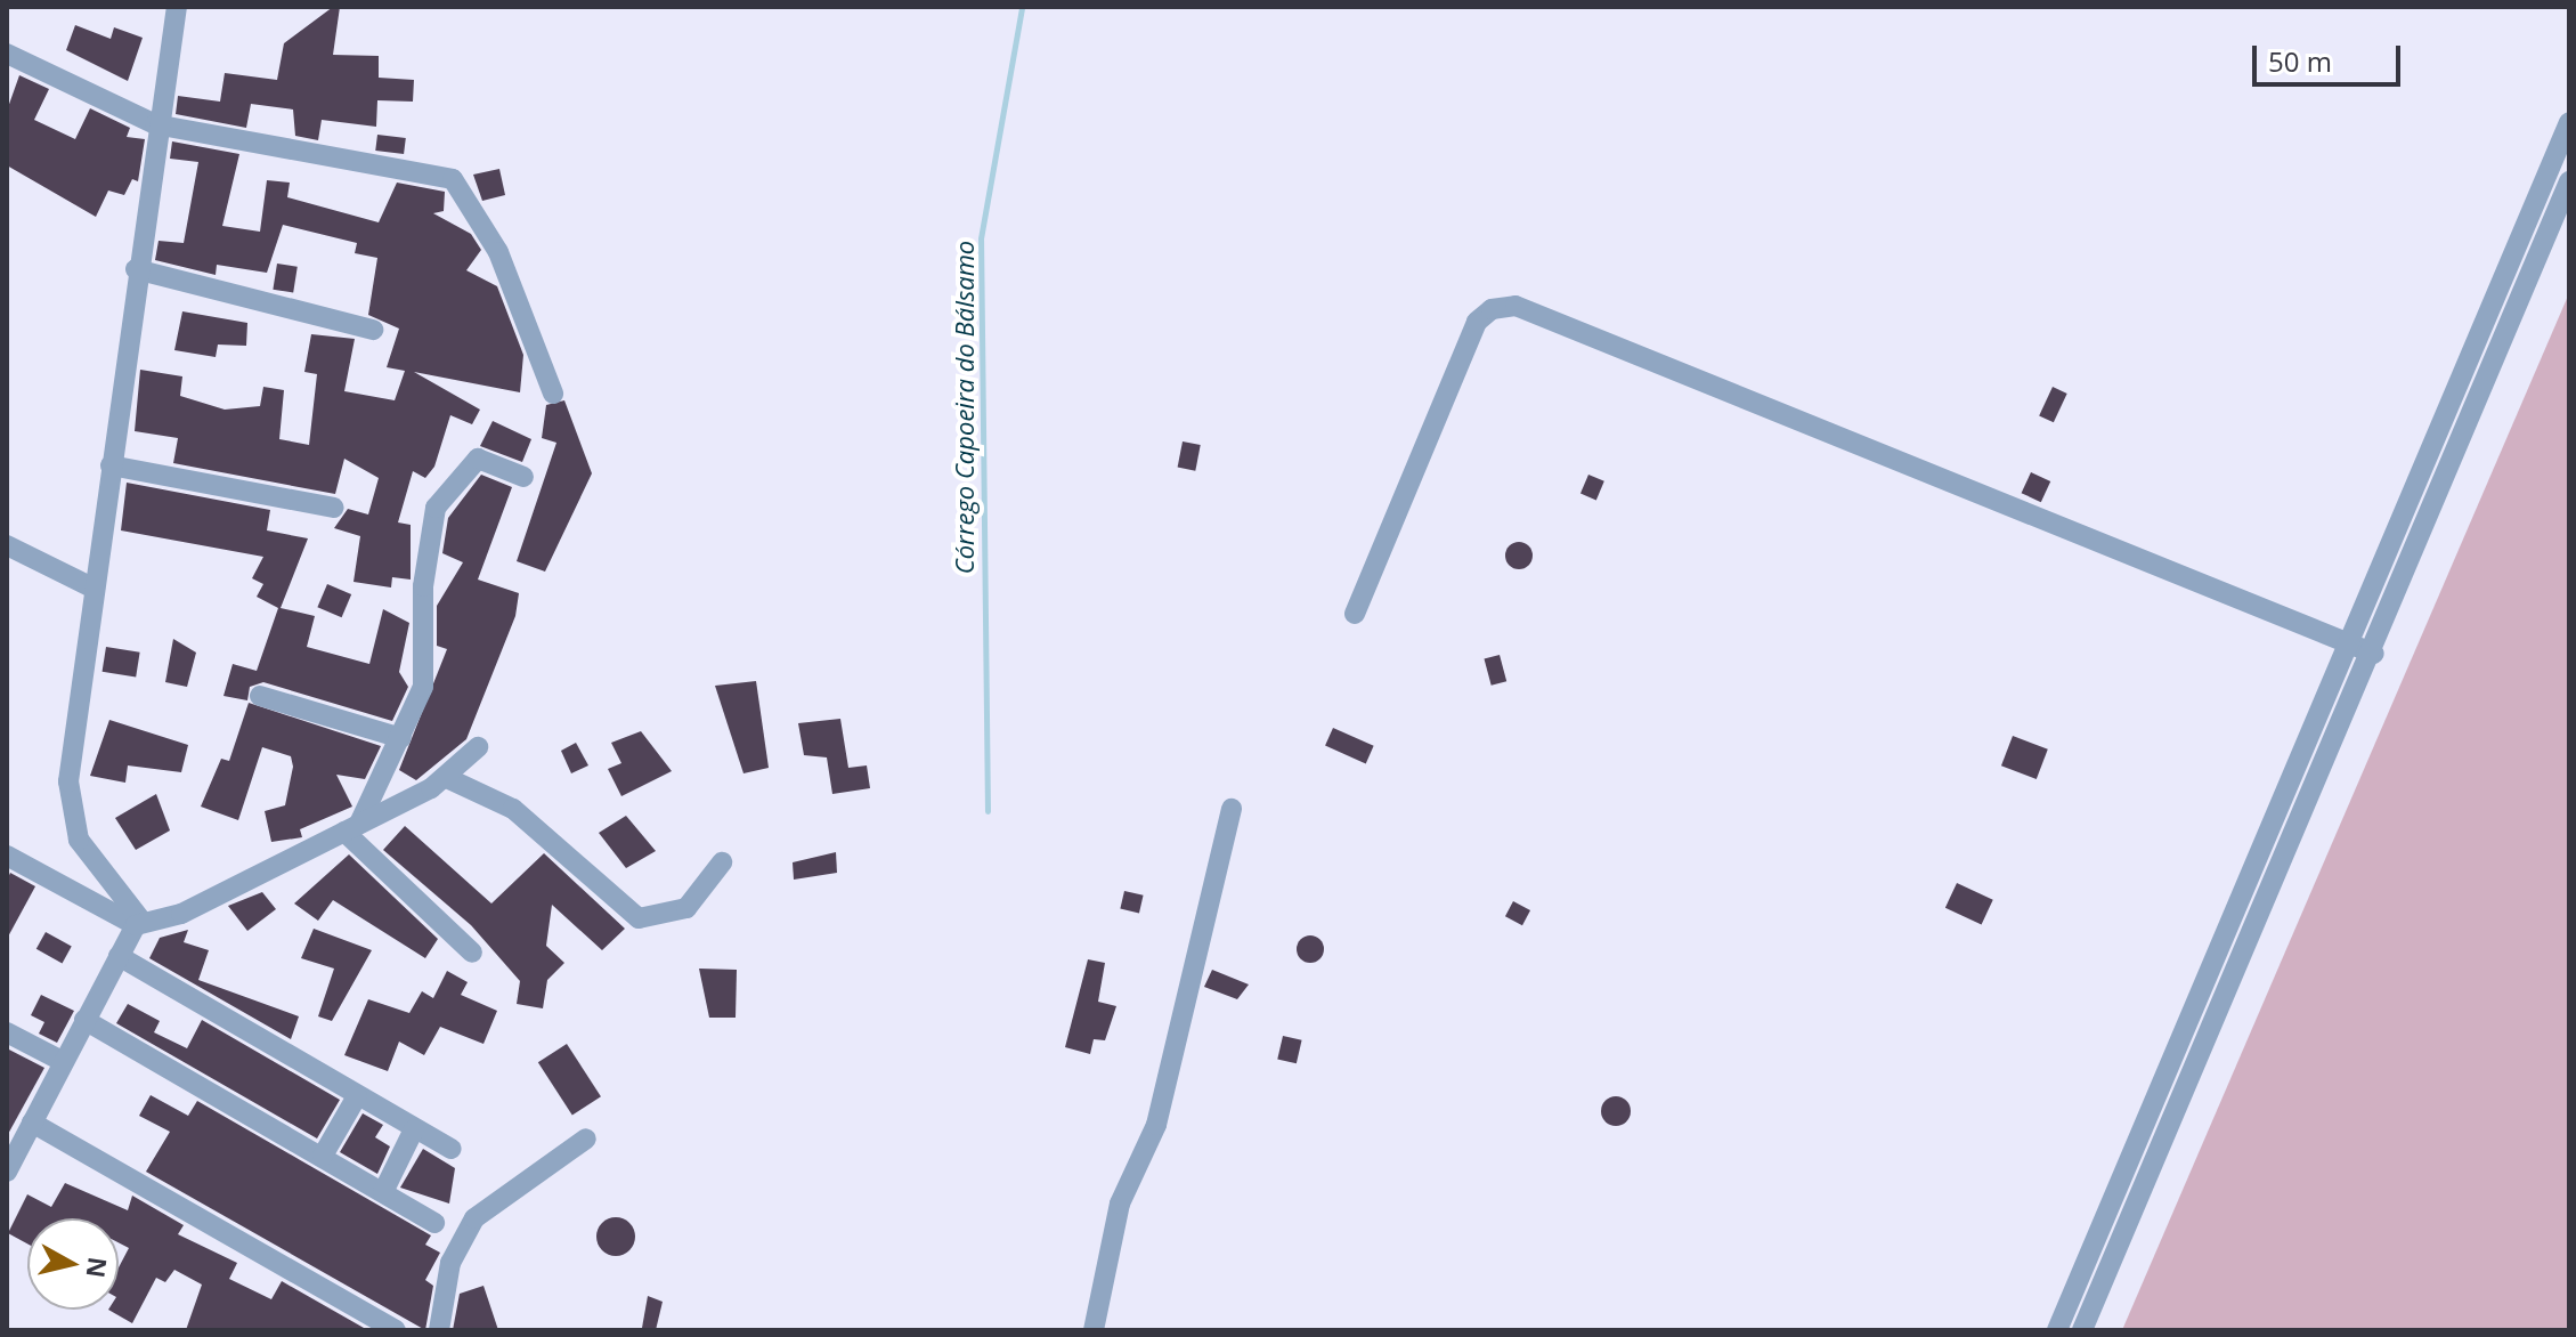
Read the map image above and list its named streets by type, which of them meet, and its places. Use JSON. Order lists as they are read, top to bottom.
{
  "water": ["Córrego Capoeira do Bálsamo"],
  "scale_bar": "50 m",
  "north": "right"
}
